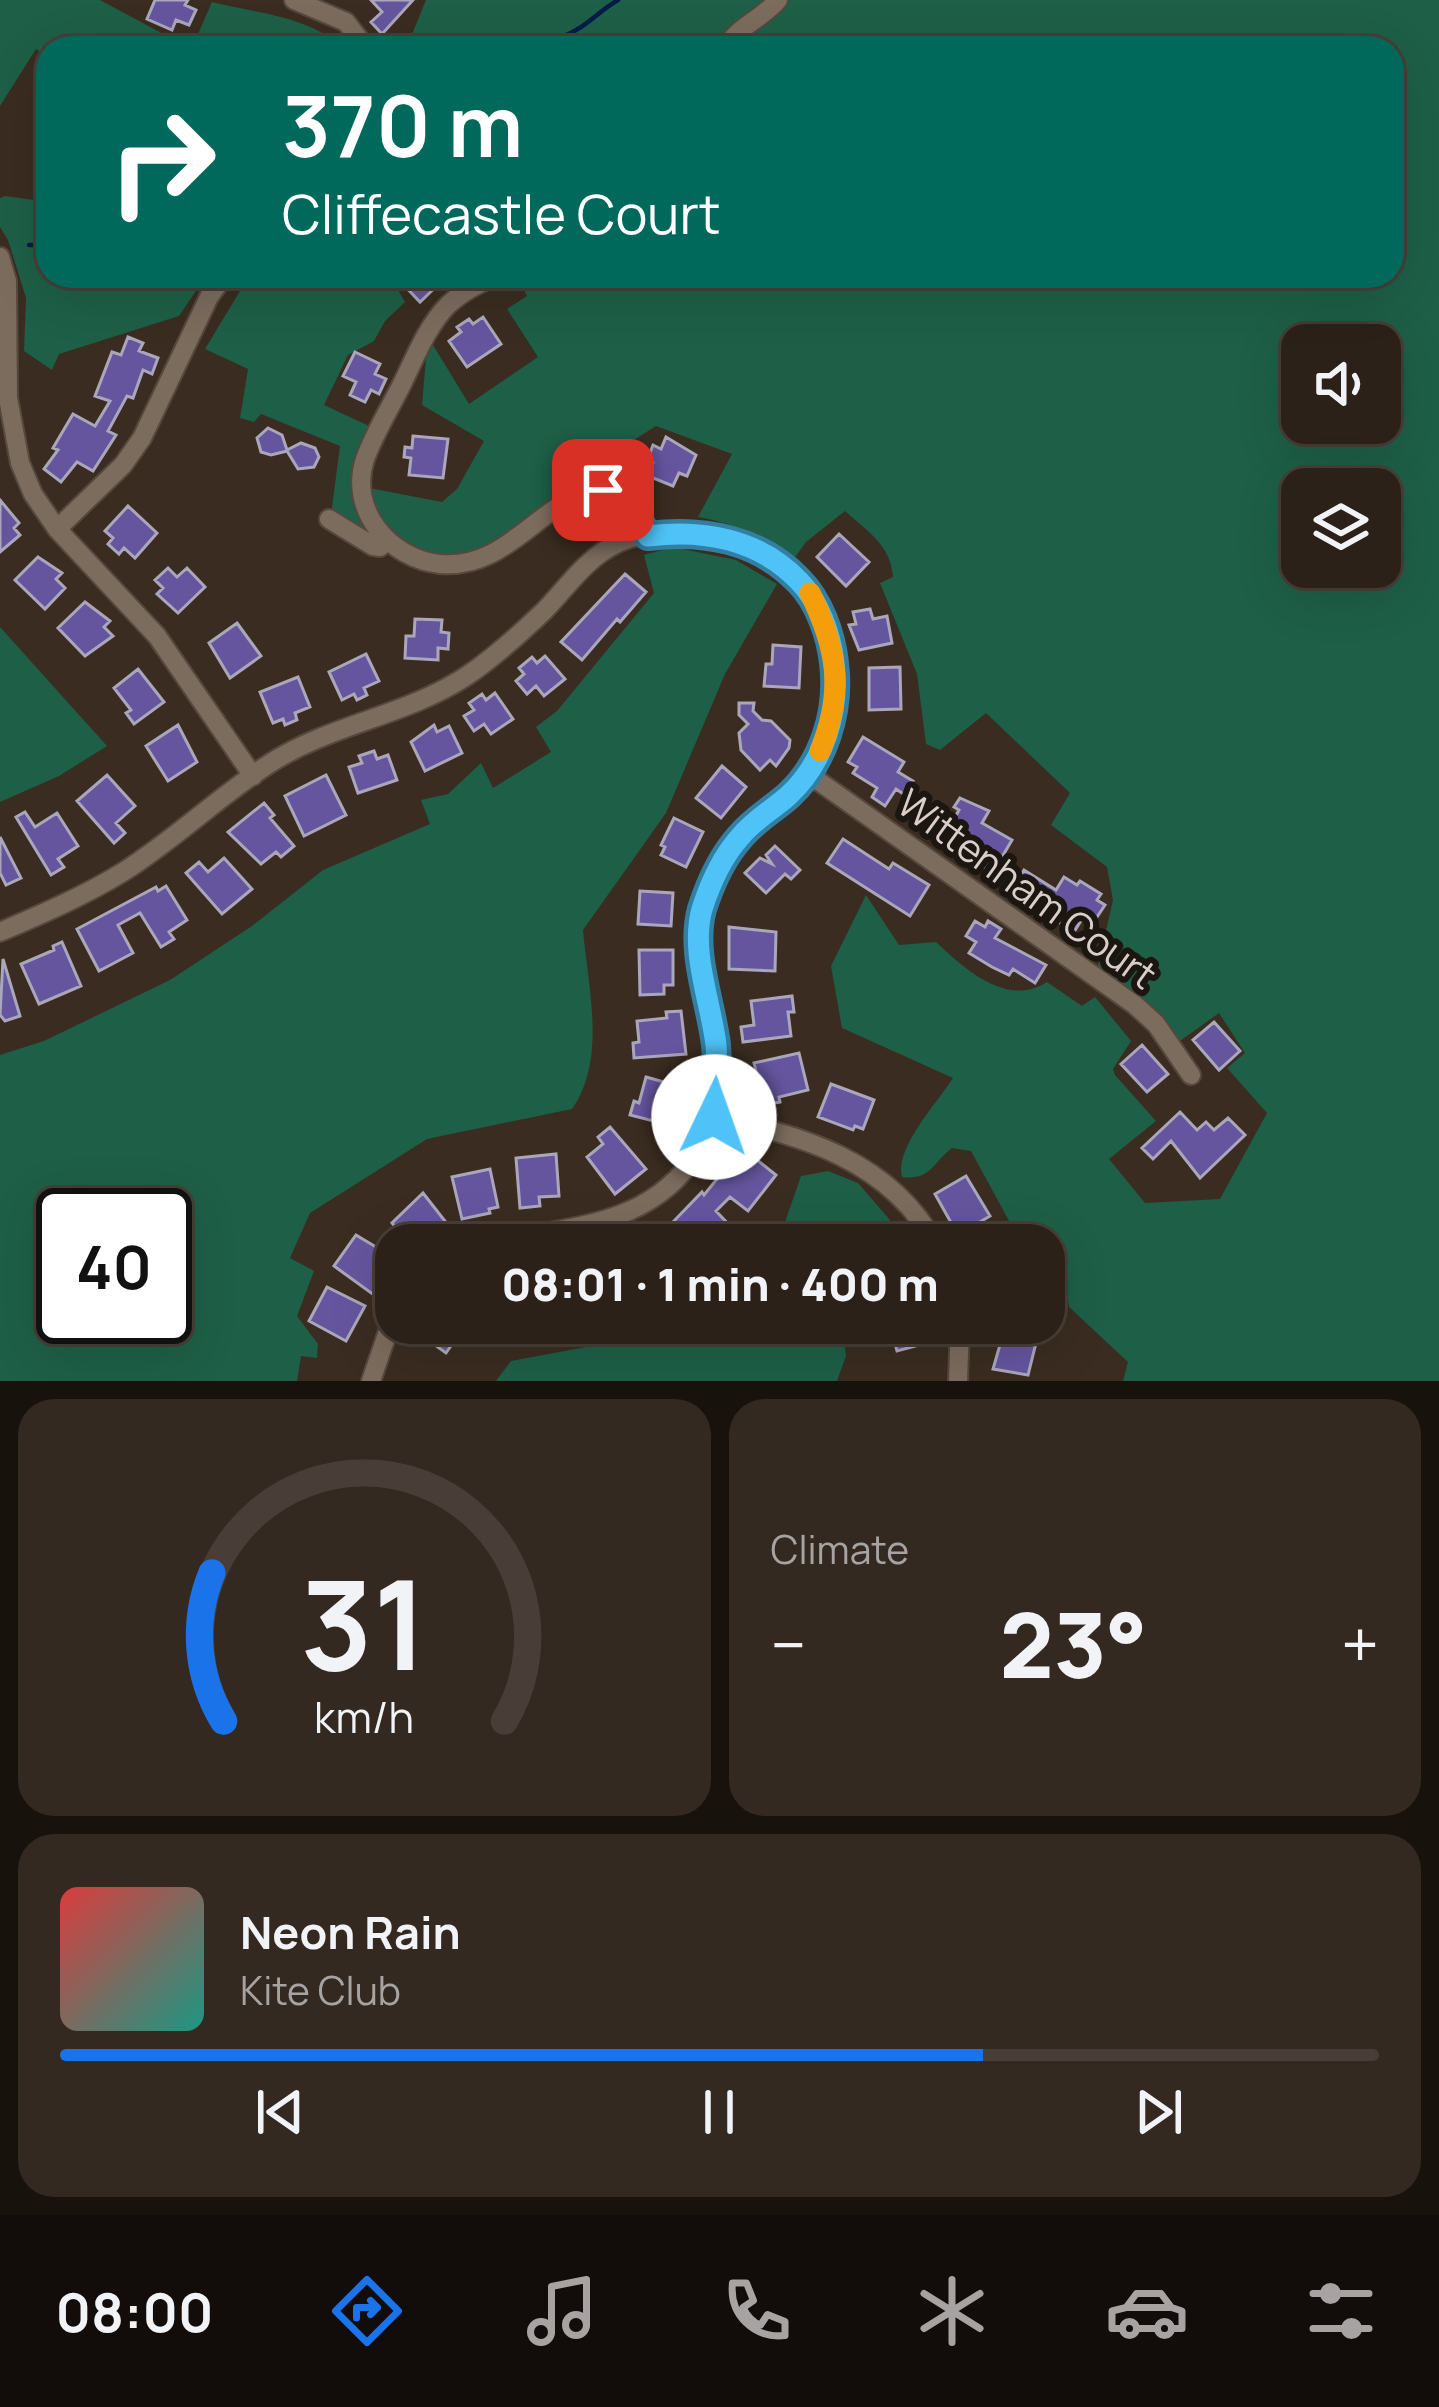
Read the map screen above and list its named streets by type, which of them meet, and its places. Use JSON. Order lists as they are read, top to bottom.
{
  "streets": {
    "street": ["Wittenham Court"]
  },
  "page": {
    "turn": ["370 m", "Cliffecastle Court"],
    "limit": "40",
    "trip": "08:01 · 1 min · 400 m",
    "tile": "Climate",
    "heat": ["−", "23°", "+"],
    "song": ["Neon Rain", "Kite Club"],
    "tabs": "08:00",
    "gauge": ["31", "km/h"]
  }
}
